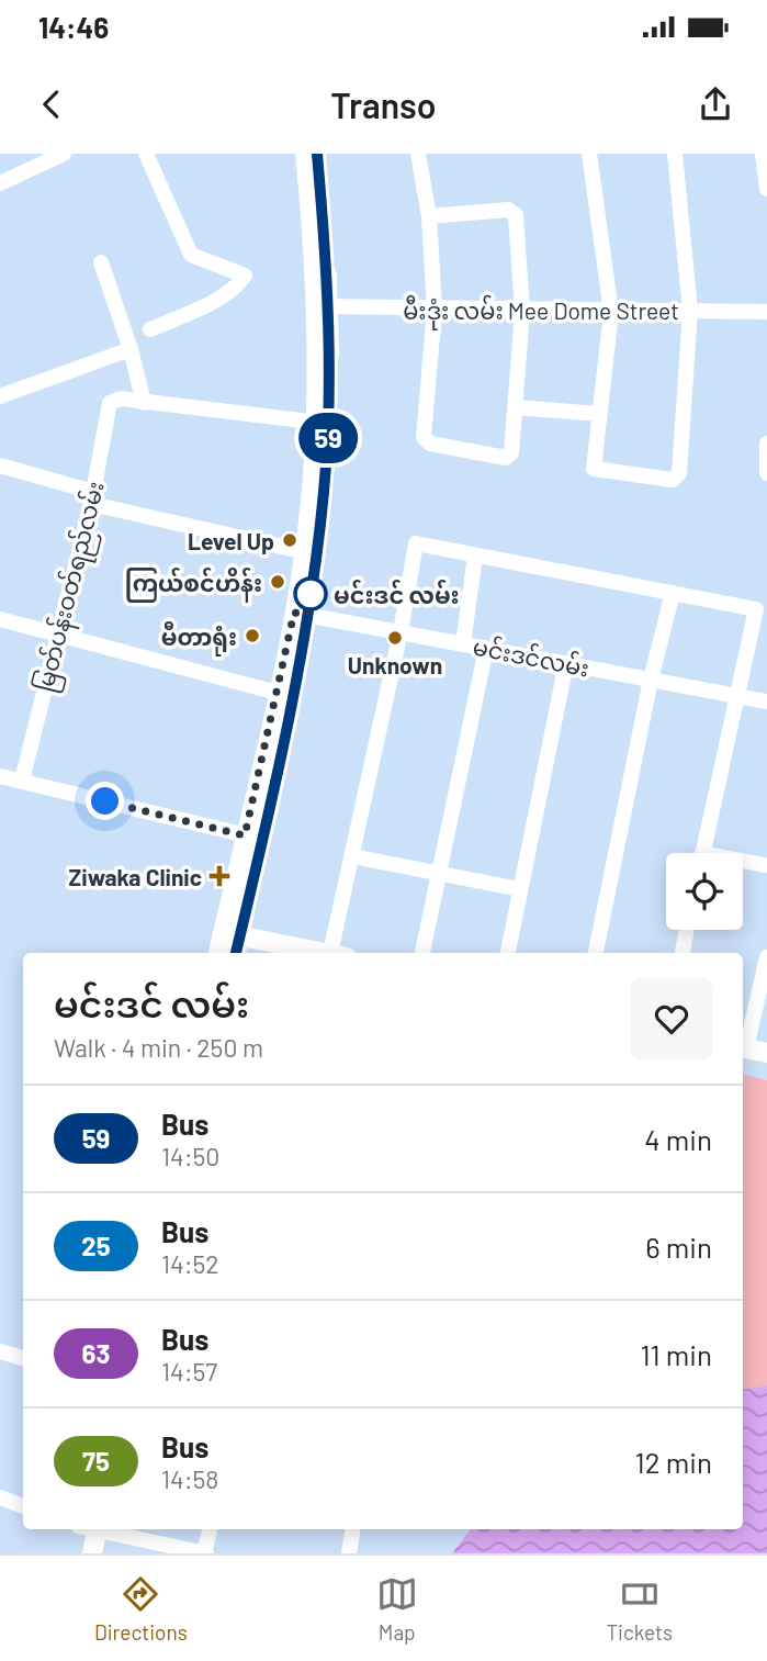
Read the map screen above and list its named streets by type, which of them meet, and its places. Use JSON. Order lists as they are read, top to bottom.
{
  "streets": {
    "street": ["မီးဒုံး လမ်း Mee Dome Street", "မြတ်ပန်းဝတ်ရည်လမ်း", "မင်းဒင်လမ်း"]
  },
  "places": {
    "other": [
      "Level Up",
      "ကြယ်စင်ဟိန်း",
      "မင်းဒင် လမ်း",
      "မီတာရုံး",
      "Unknown"
    ],
    "health": ["Ziwaka Clinic"]
  },
  "lines": ["bus line 59"],
  "page": {
    "status": "14:46",
    "header": "Transo",
    "on_map": "59",
    "heading": ["မင်းဒင် လမ်း", "Walk · 4 min · 250 m"],
    "list": [
      {
        "mark": "59",
        "name": "Bus",
        "note": "14:50",
        "value": "4 min"
      },
      {
        "mark": "25",
        "name": "Bus",
        "note": "14:52",
        "value": "6 min"
      },
      {
        "mark": "63",
        "name": "Bus",
        "note": "14:57",
        "value": "11 min"
      },
      {
        "mark": "75",
        "name": "Bus",
        "note": "14:58",
        "value": "12 min"
      }
    ],
    "tabs": ["Directions", "Map", "Tickets"]
  }
}
